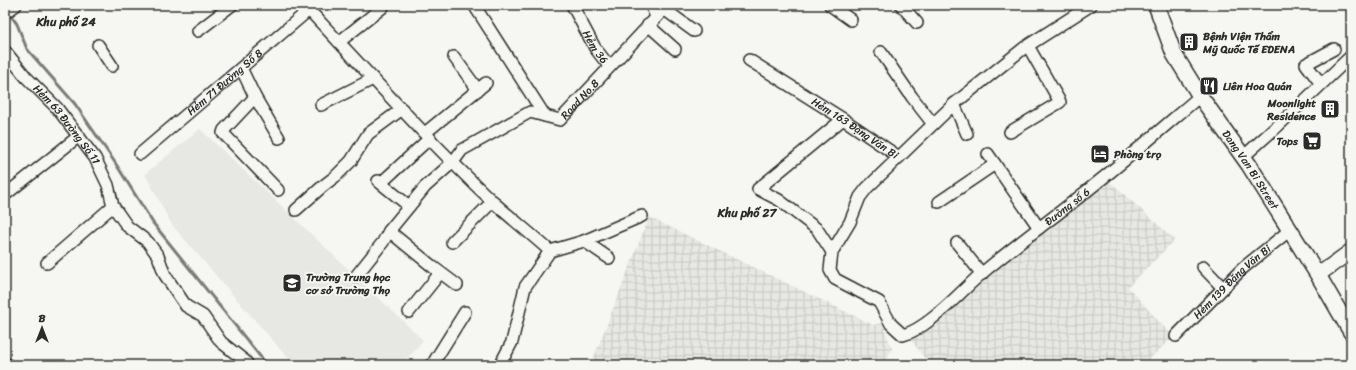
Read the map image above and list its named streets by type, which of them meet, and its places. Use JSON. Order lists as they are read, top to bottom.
{
  "streets": {
    "main road": ["Dang Van Bi Street"],
    "street": [
      "Hẻm 36",
      "Hẻm 71 Đường Số 8",
      "Road No.8",
      "Hẻm 63 Đường Số 11",
      "Hẻm 163 Đặng Văn Bi",
      "Đường số 6",
      "Hẻm 139 Đặng Văn Bi"
    ]
  },
  "crossings": [
    ["Hẻm 36", "Road No.8"],
    ["Dang Van Bi Street", "Đường số 6"],
    ["Dang Van Bi Street", "Hẻm 139 Đặng Văn Bi"]
  ],
  "districts": ["Khu phố 24", "Khu phố 27"],
  "places": {
    "building": ["Bệnh Viện Thẩm Mỹ Quốc Tế EDENA", "Moonlight Residence"],
    "restaurant": ["Liên Hoa Quán"],
    "supermarket": ["Tops"],
    "hotel": ["Phòng trọ"],
    "school or university": ["Trường Trung học cơ sở Trường Thọ"]
  },
  "north": "top"
}
